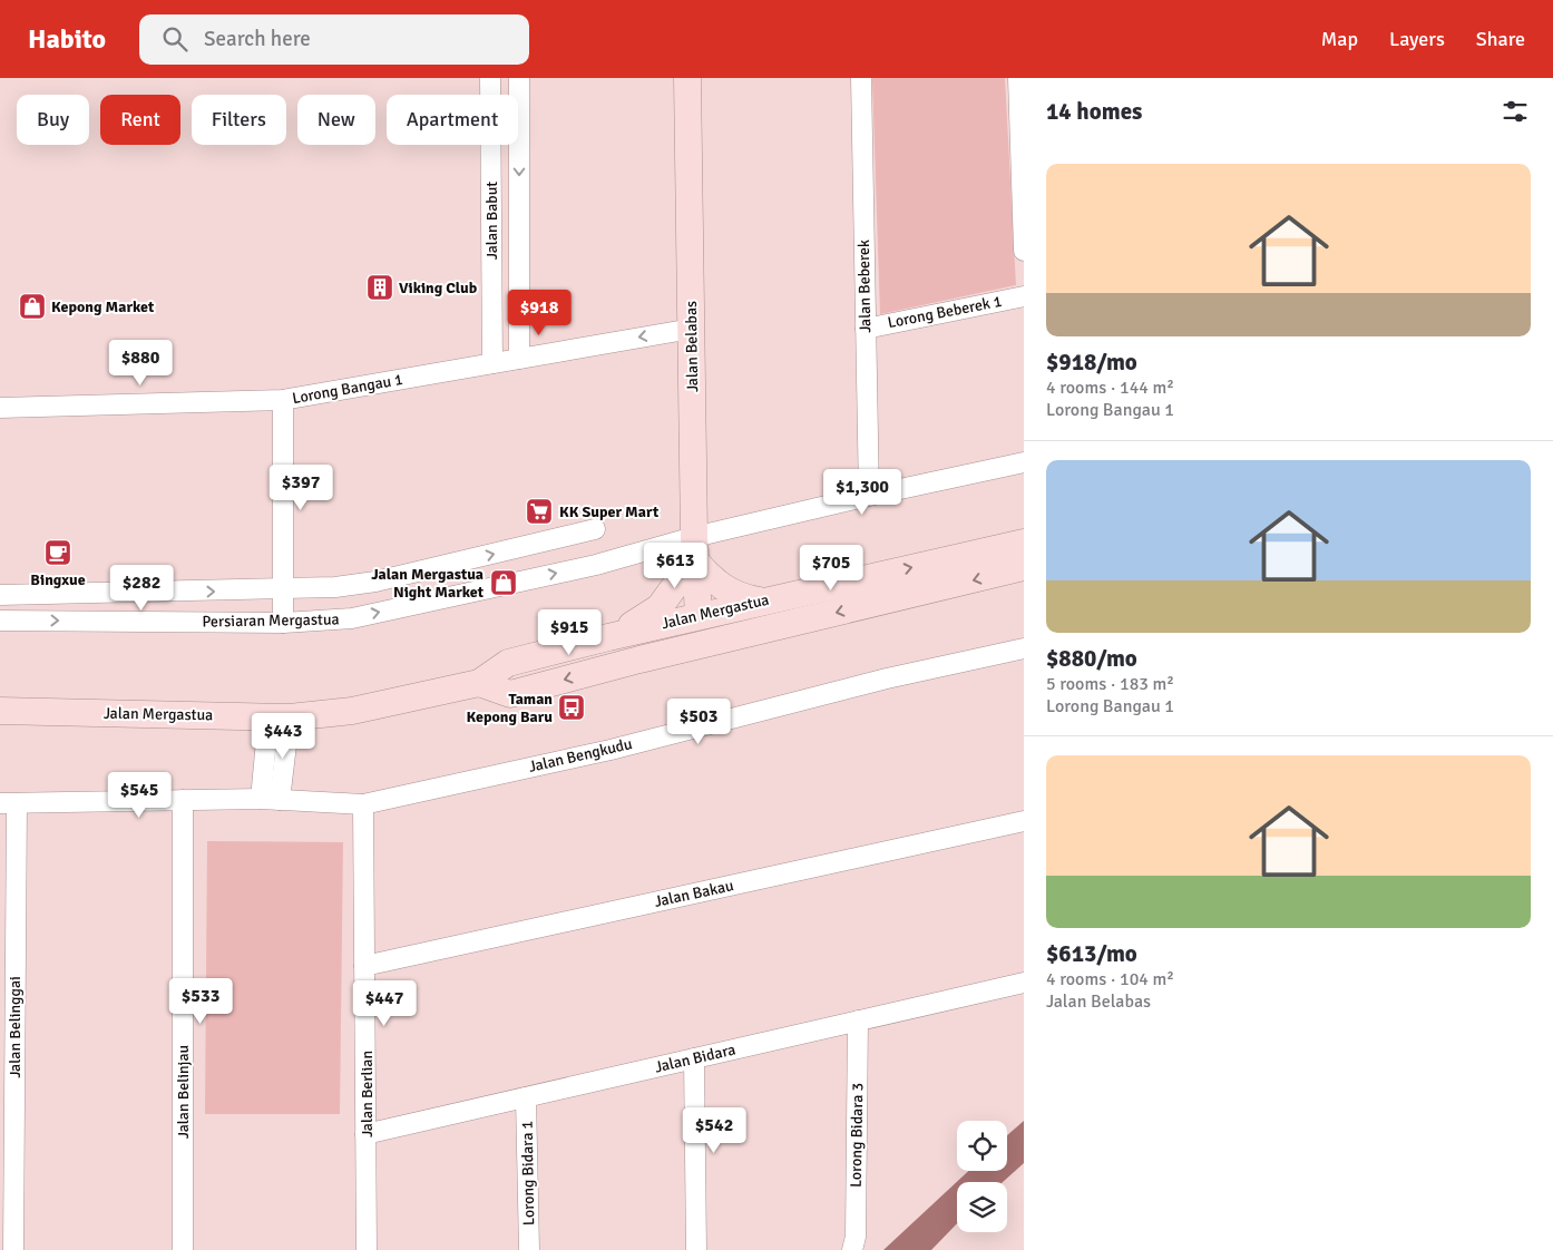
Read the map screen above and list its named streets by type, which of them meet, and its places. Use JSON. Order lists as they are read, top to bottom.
{
  "streets": {
    "main road": ["Jalan Belabas", "Jalan Mergastua"],
    "street": [
      "Jalan Babut",
      "Jalan Beberek",
      "Lorong Beberek 1",
      "Lorong Bangau 1",
      "Persiaran Mergastua",
      "Jalan Bengkudu",
      "Jalan Bakau",
      "Jalan Belinggai",
      "Jalan Bidara",
      "Jalan Belinjau",
      "Jalan Berlian",
      "Lorong Bidara 3",
      "Lorong Bidara 1"
    ]
  },
  "crossings": [
    ["Jalan Babut", "Lorong Bangau 1"],
    ["Jalan Beberek", "Lorong Beberek 1"],
    ["Jalan Beberek", "Persiaran Mergastua"],
    ["Jalan Belabas", "Lorong Bangau 1"],
    ["Jalan Belabas", "Jalan Mergastua"],
    ["Jalan Belabas", "Persiaran Mergastua"],
    ["Jalan Bengkudu", "Jalan Belinggai"],
    ["Jalan Bengkudu", "Jalan Belinjau"],
    ["Jalan Bengkudu", "Jalan Berlian"],
    ["Jalan Bakau", "Jalan Berlian"],
    ["Jalan Bidara", "Jalan Berlian"],
    ["Jalan Bidara", "Lorong Bidara 3"],
    ["Jalan Bidara", "Lorong Bidara 1"]
  ],
  "one_way": ["Persiaran Mergastua"],
  "places": {
    "building": ["Viking Club"],
    "shop": ["Kepong Market", "Jalan Mergastua Night Market"],
    "supermarket": ["KK Super Mart"],
    "cafe": ["Bingxue"],
    "bus stop": ["Taman Kepong Baru"]
  },
  "page": {
    "header": "Habito",
    "search": "Search here",
    "nav": ["Map", "Layers", "Share"],
    "heading": "14 homes",
    "chip": [
      "Buy",
      "Rent",
      "Filters",
      "New",
      "Apartment"
    ],
    "list": [
      {
        "name": "$918/mo",
        "note": "4 rooms · 144 m² · Lorong Bangau 1"
      },
      {
        "name": "$880/mo",
        "note": "5 rooms · 183 m² · Lorong Bangau 1"
      },
      {
        "name": "$613/mo",
        "note": "4 rooms · 104 m² · Jalan Belabas"
      }
    ],
    "price": [
      "$918",
      "$880",
      "$397",
      "$1,300",
      "$613",
      "$705",
      "$282",
      "$915",
      "$503",
      "$443",
      "$545",
      "$533",
      "$447",
      "$542"
    ]
  }
}
